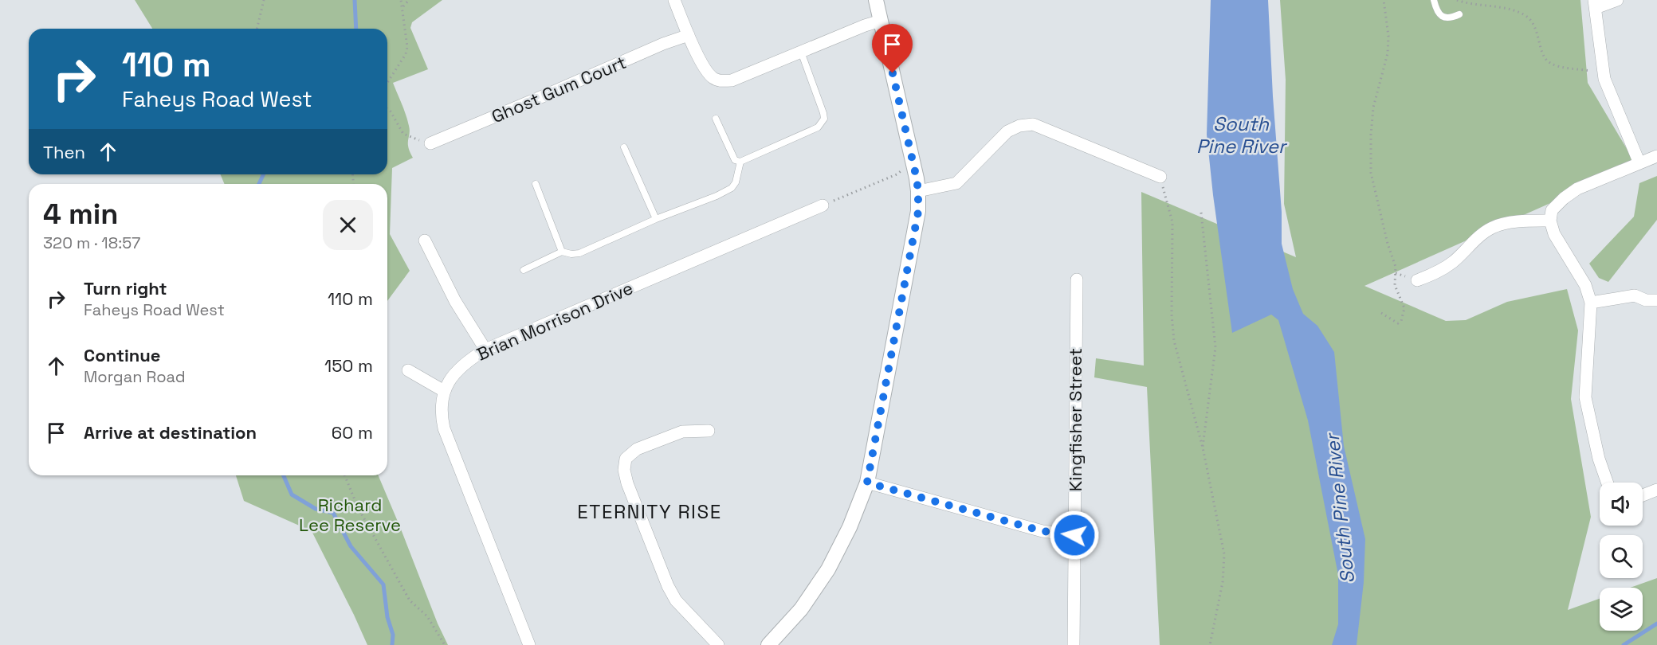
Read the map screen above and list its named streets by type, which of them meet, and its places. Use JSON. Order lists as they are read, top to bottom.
{
  "streets": {
    "street": ["Ghost Gum Court", "Brian Morrison Drive", "Kingfisher Street"]
  },
  "districts": ["ETERNITY RISE"],
  "water": ["South Pine River"],
  "parks": ["Richard Lee Reserve"],
  "page": {
    "turn": ["110 m", "Faheys Road West"],
    "then": "Then",
    "heading": ["4 min", "320 m · 18:57"],
    "list": [
      {
        "name": "Turn right",
        "note": "Faheys Road West",
        "value": "110 m"
      },
      {
        "name": "Continue",
        "note": "Morgan Road",
        "value": "150 m"
      },
      {
        "name": "Arrive at destination",
        "value": "60 m"
      }
    ]
  }
}
